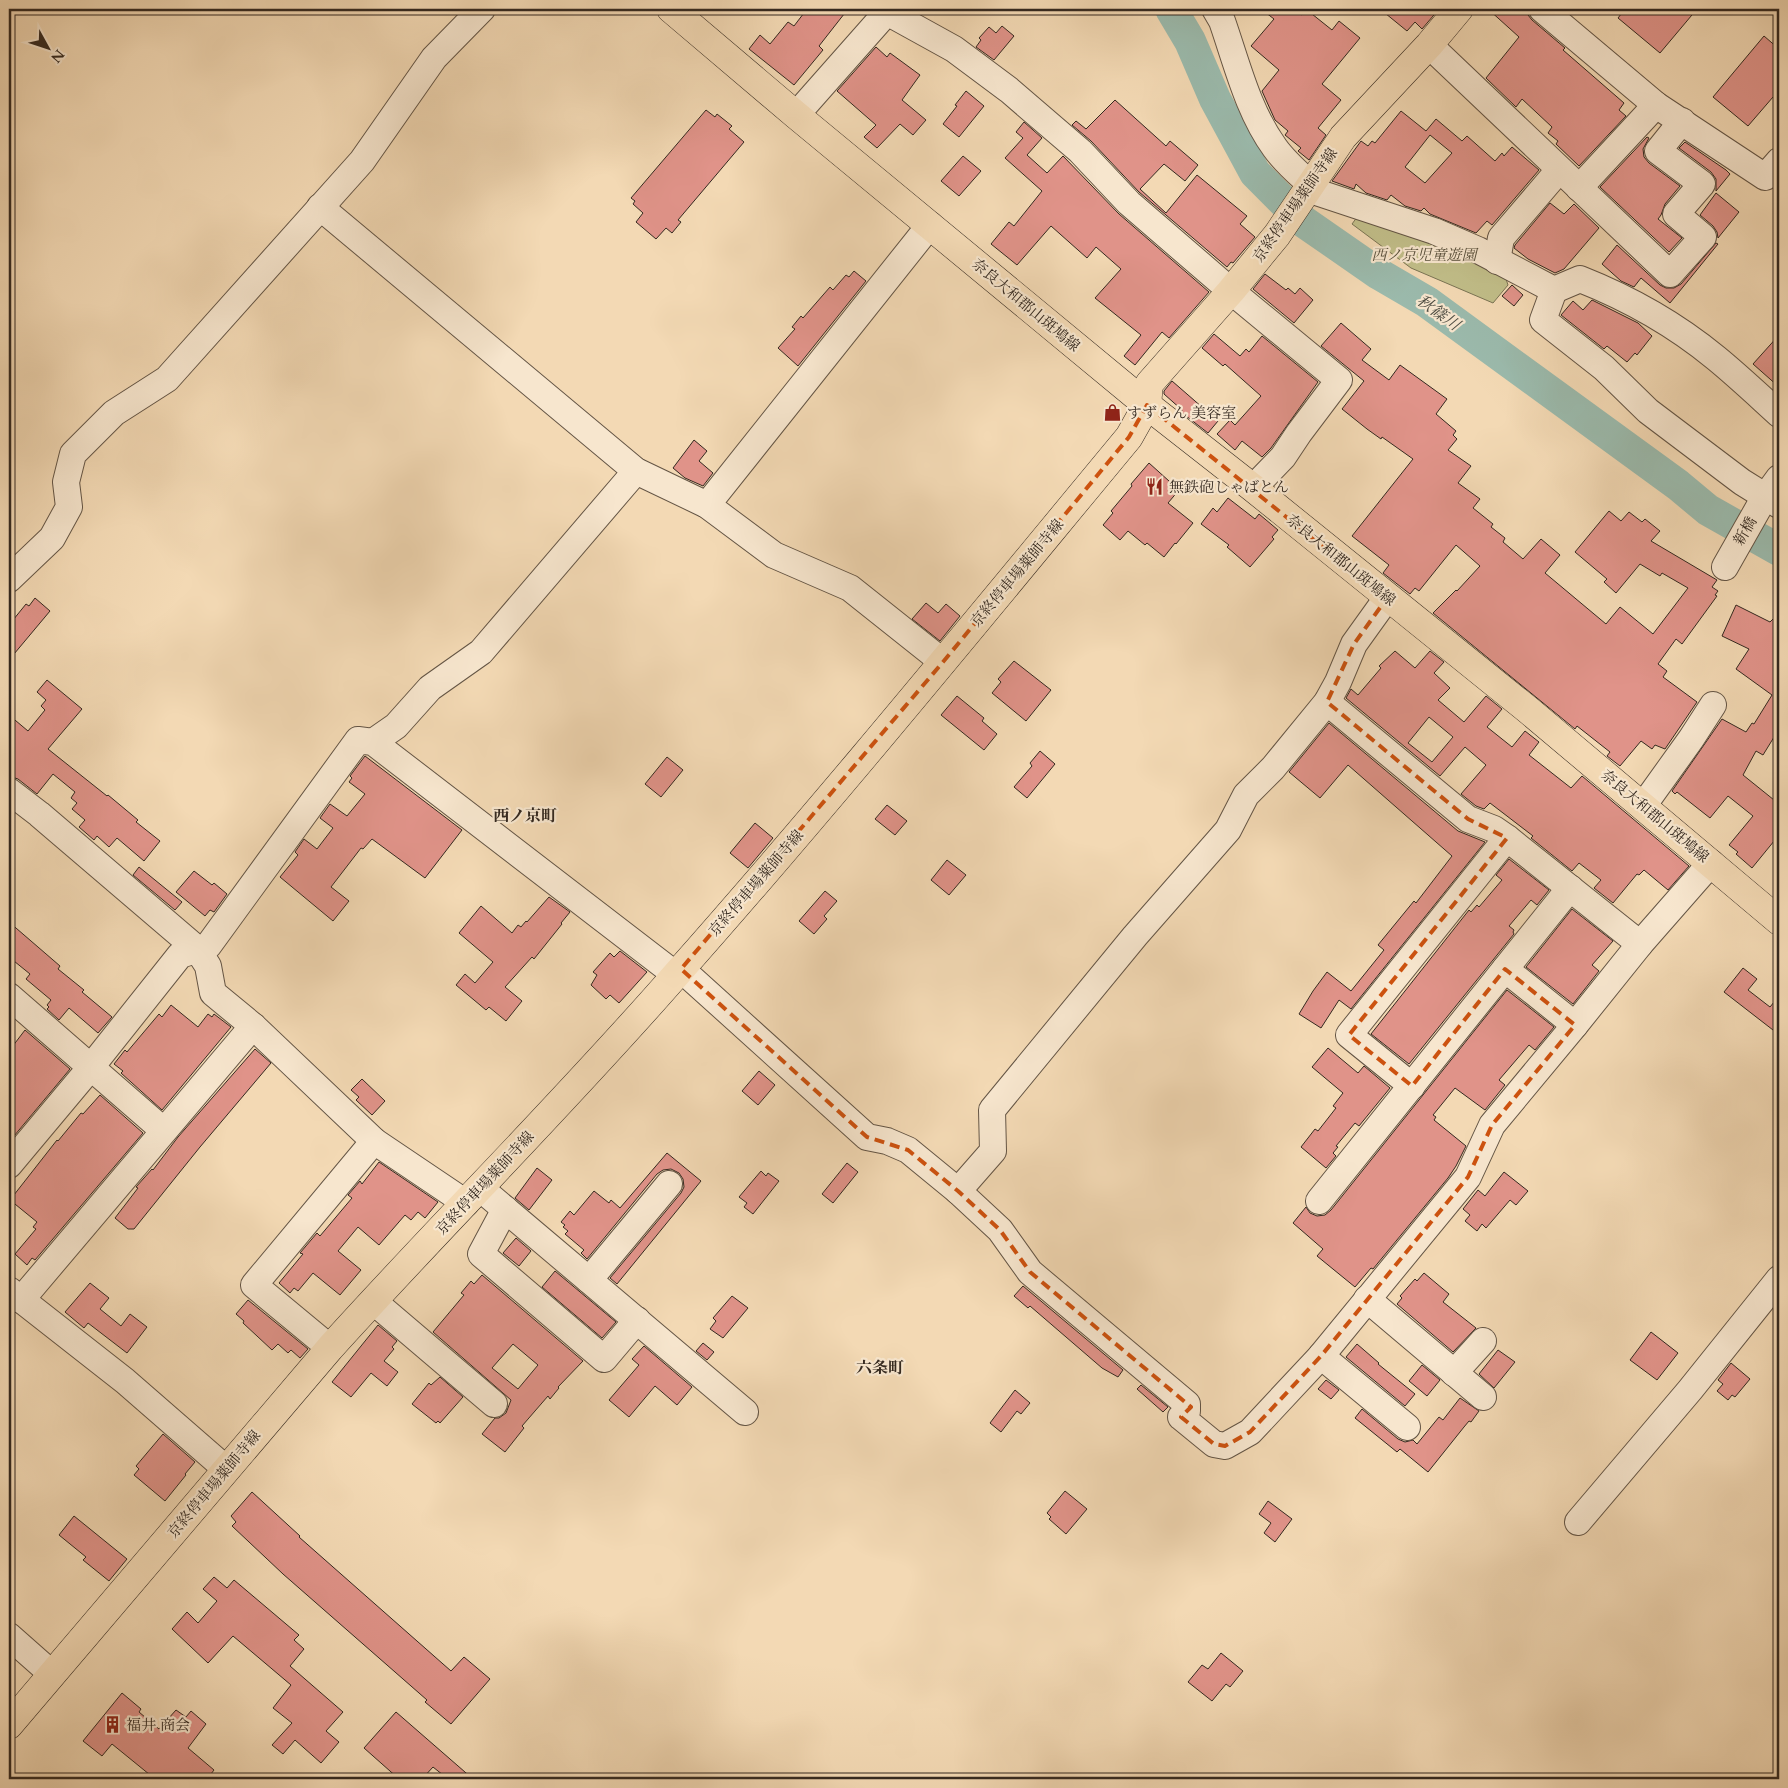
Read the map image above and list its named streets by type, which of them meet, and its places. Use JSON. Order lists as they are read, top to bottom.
{
  "streets": {
    "main road": ["京終停車場薬師寺線", "奈良大和郡山斑鳩線"],
    "street": ["新橋"]
  },
  "crossings": [
    ["京終停車場薬師寺線", "奈良大和郡山斑鳩線"]
  ],
  "districts": ["西ノ京町", "六条町"],
  "water": ["秋篠川"],
  "parks": ["西ノ京児童遊園"],
  "places": {
    "shop": ["すずらん 美容室"],
    "restaurant": ["無鉄砲しゃばとん"],
    "building": ["福井 商会"]
  },
  "north": "bottom right"
}
